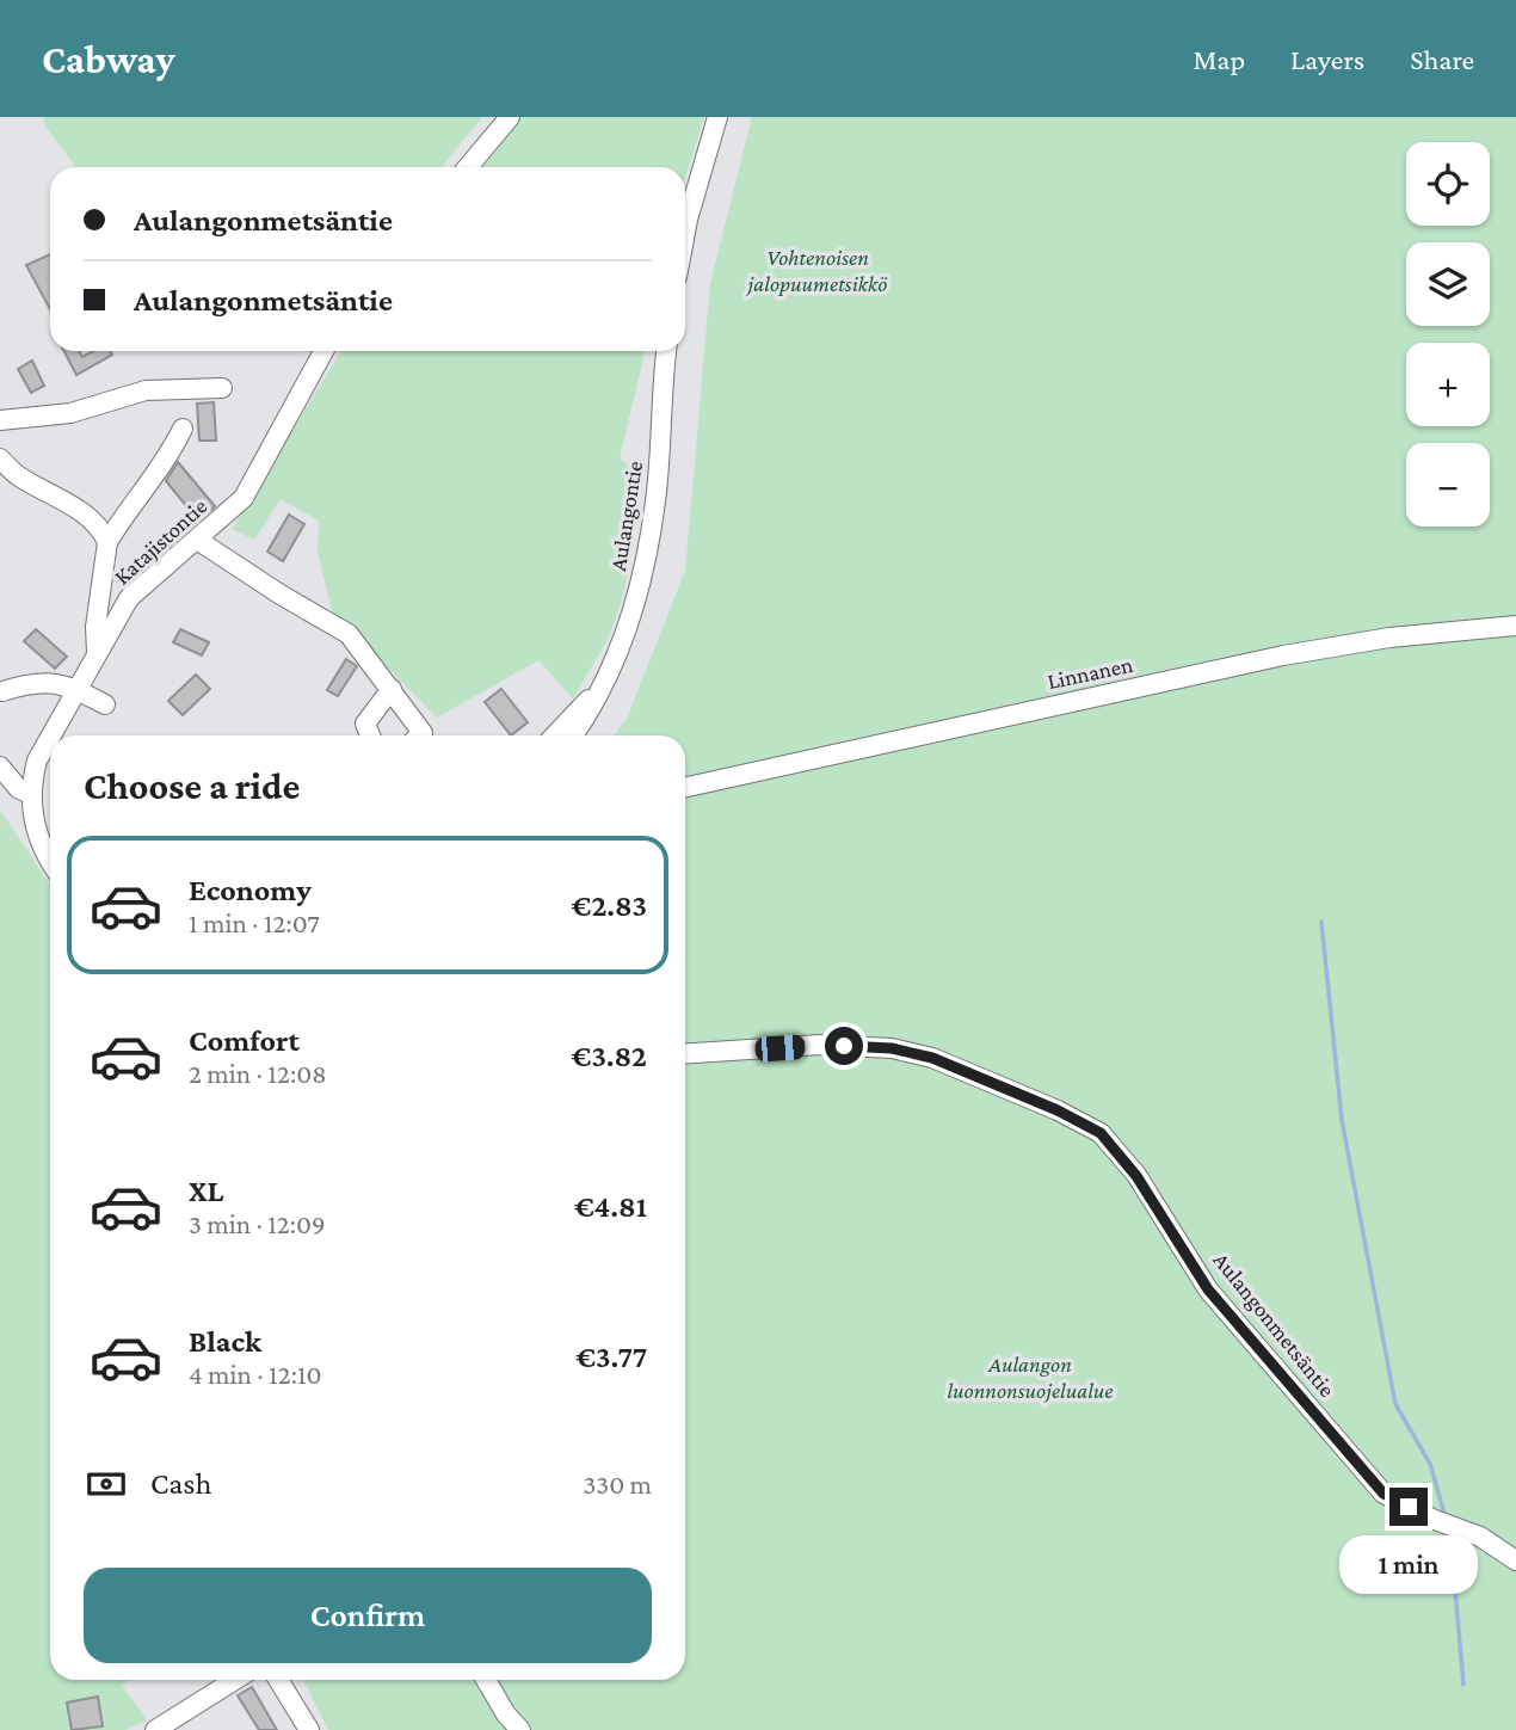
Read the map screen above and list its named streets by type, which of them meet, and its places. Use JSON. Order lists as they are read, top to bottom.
{
  "streets": {
    "street": [
      "Aulangontie",
      "Katajistontie",
      "Linnanen",
      "Aulangonmetsäntie"
    ]
  },
  "parks": ["Vohtenoisen jalopuumetsikkö", "Aulangon luonnonsuojelualue"],
  "page": {
    "header": "Cabway",
    "nav": ["Map", "Layers", "Share"],
    "map_buttons": ["+", "−"],
    "banner": ["Aulangonmetsäntie", "Aulangonmetsäntie"],
    "heading": "Choose a ride",
    "list": [
      {
        "name": "Economy",
        "note": "1 min · 12:07",
        "value": "€2.83"
      },
      {
        "name": "Comfort",
        "note": "2 min · 12:08",
        "value": "€3.82"
      },
      {
        "name": "XL",
        "note": "3 min · 12:09",
        "value": "€4.81"
      },
      {
        "name": "Black",
        "note": "4 min · 12:10",
        "value": "€3.77"
      }
    ],
    "pay": ["Cash", "330 m"],
    "bubble": "1 min",
    "buttons": "Confirm"
  }
}
